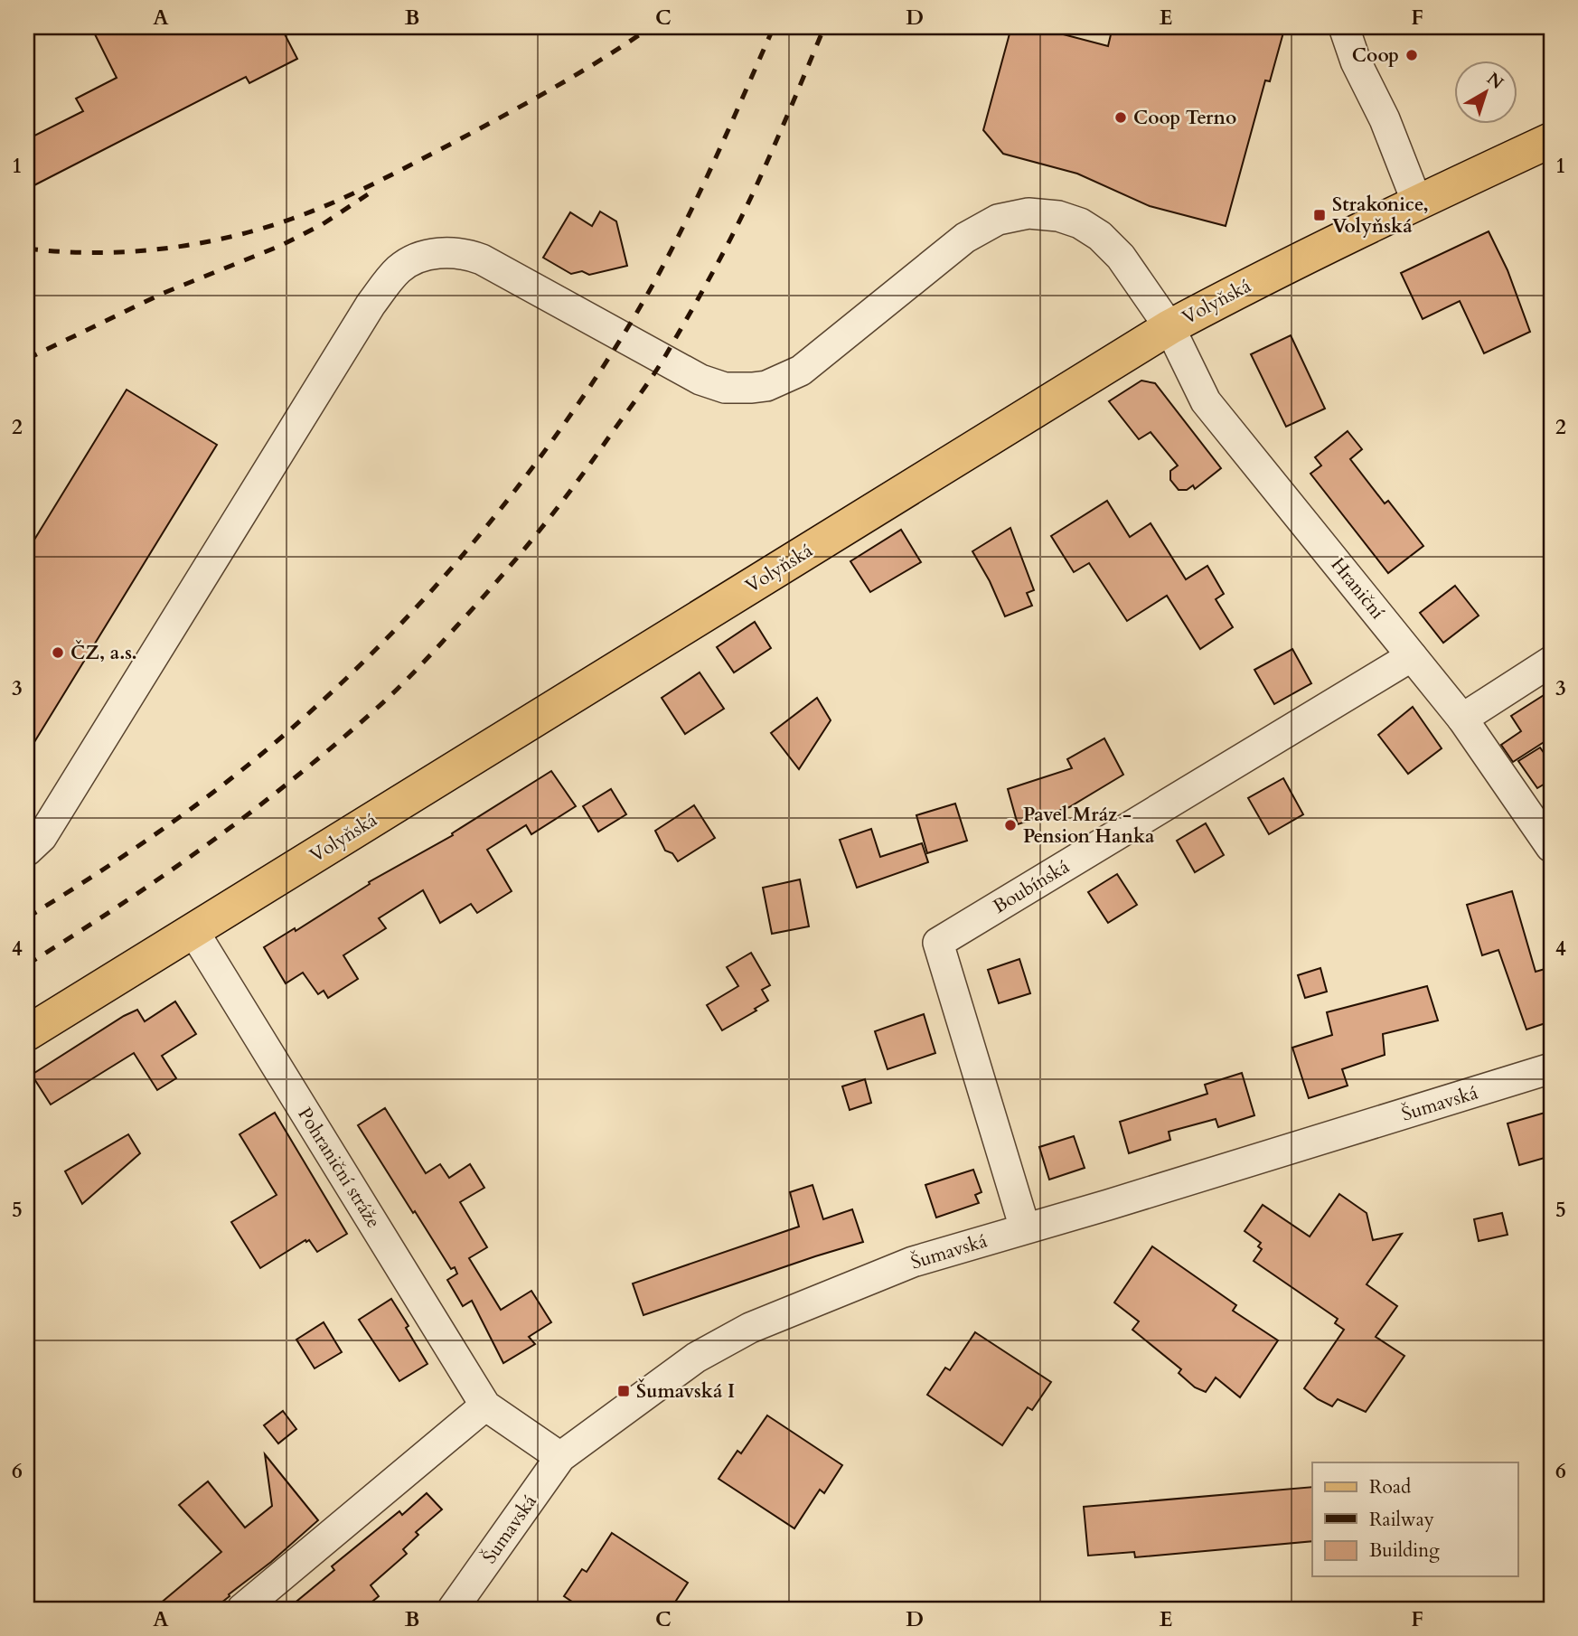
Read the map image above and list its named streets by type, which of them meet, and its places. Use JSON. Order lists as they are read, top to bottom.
{
  "streets": {
    "main road": ["Volyňská"],
    "street": [
      "Hraniční",
      "Boubínská",
      "Šumavská",
      "Pohraniční stráže"
    ]
  },
  "crossings": [
    ["Volyňská", "Hraniční"],
    ["Volyňská", "Pohraniční stráže"],
    ["Hraniční", "Boubínská"],
    ["Boubínská", "Šumavská"],
    ["Šumavská", "Pohraniční stráže"]
  ],
  "places": {
    "other": [
      "Coop",
      "Coop Terno",
      "ČZ, a.s.",
      "Pavel Mráz - Pension Hanka"
    ],
    "transit": ["Strakonice, Volyňská", "Šumavská I"]
  },
  "legend": ["Road", "Railway", "Building"],
  "north": "top right",
  "grid": {
    "columns": [
      "A",
      "B",
      "C",
      "D",
      "E",
      "F"
    ],
    "rows": [
      "1",
      "2",
      "3",
      "4",
      "5",
      "6"
    ]
  }
}
